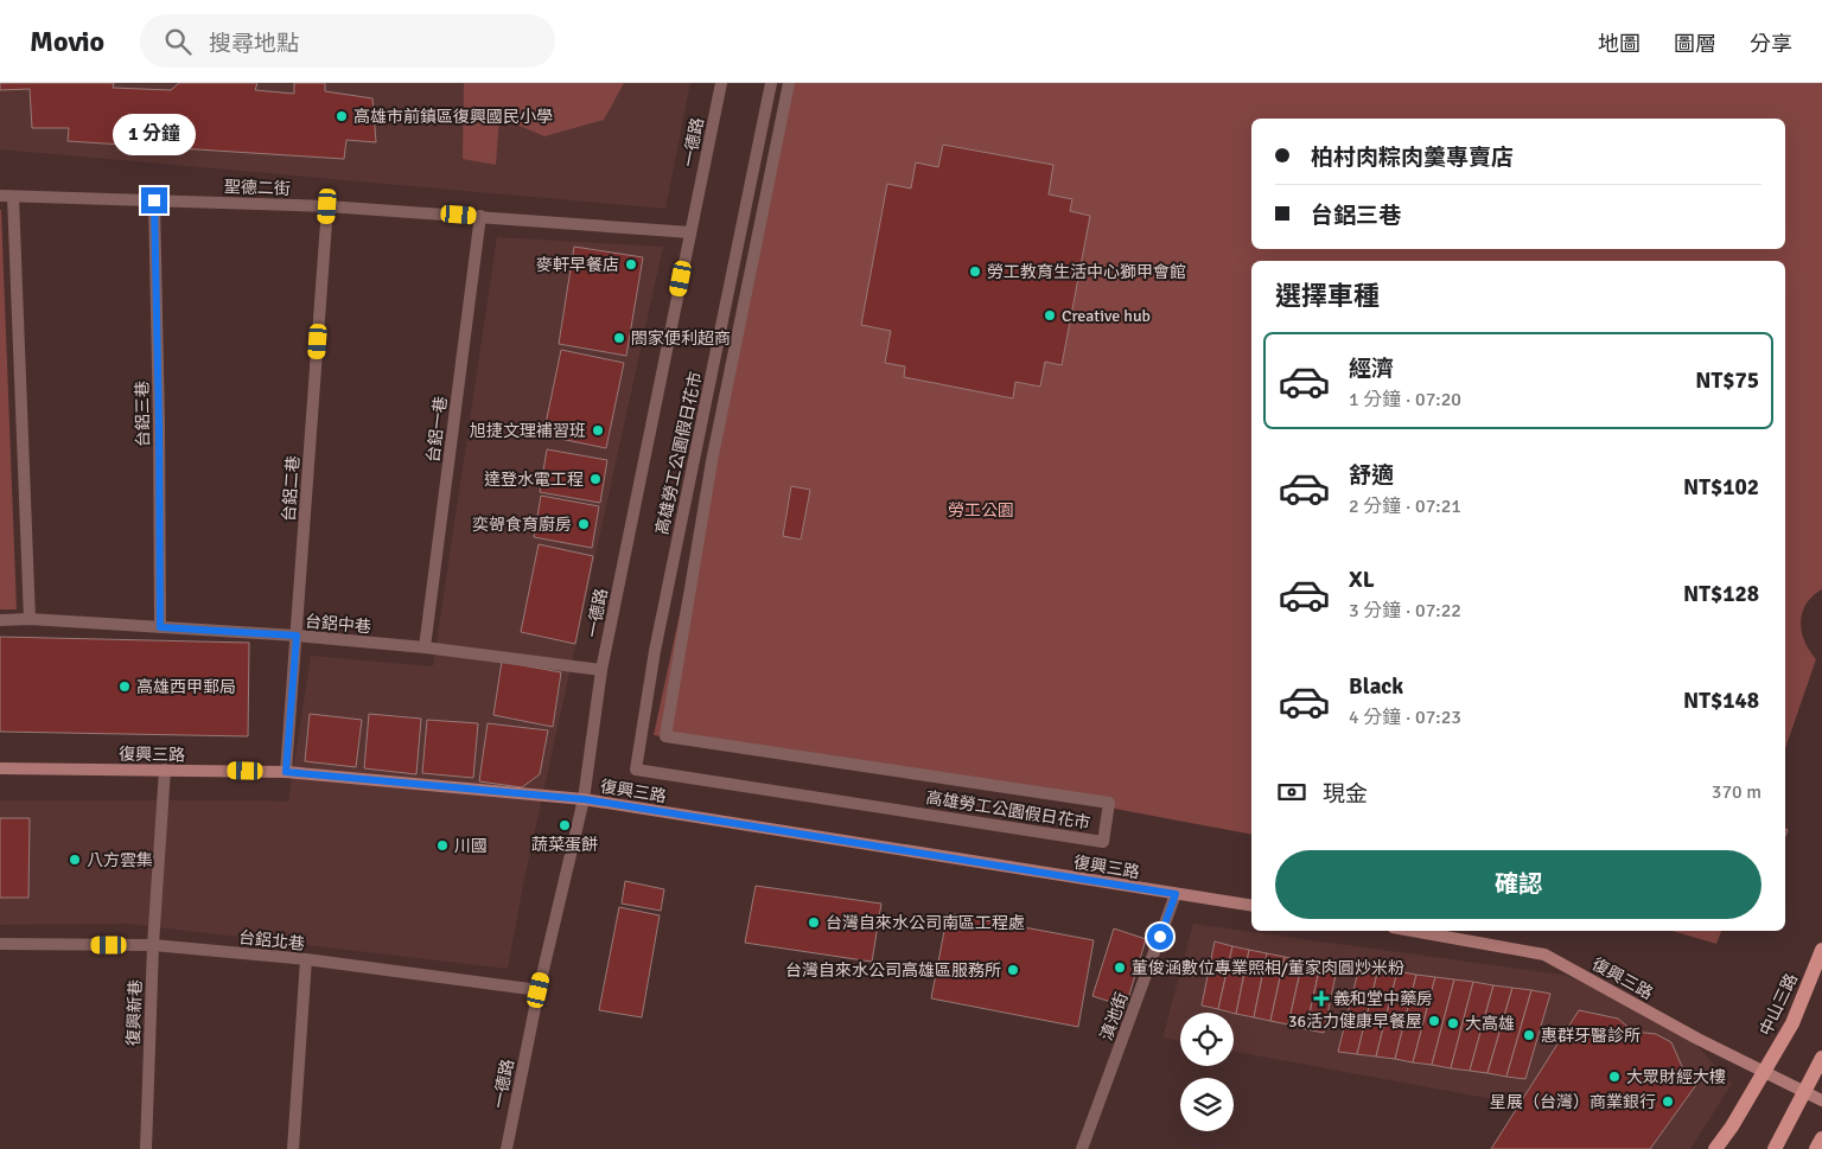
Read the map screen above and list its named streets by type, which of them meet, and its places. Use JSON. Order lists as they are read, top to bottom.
{
  "streets": {
    "main road": ["中山三路"],
    "street": [
      "一德路",
      "聖德二街",
      "台鋁三巷",
      "台鋁一巷",
      "高雄勞工公園假日花市",
      "台鋁二巷",
      "台鋁中巷",
      "復興三路",
      "台鋁北巷",
      "復興新巷",
      "滇池街"
    ]
  },
  "crossings": [
    ["一德路", "聖德二街"],
    ["一德路", "台鋁中巷"],
    ["一德路", "復興三路"],
    ["一德路", "台鋁北巷"],
    ["聖德二街", "台鋁三巷"],
    ["聖德二街", "台鋁一巷"],
    ["聖德二街", "台鋁二巷"],
    ["台鋁三巷", "台鋁中巷"],
    ["台鋁一巷", "台鋁中巷"],
    ["台鋁二巷", "台鋁中巷"],
    ["台鋁二巷", "復興三路"],
    ["復興三路", "中山三路"],
    ["復興三路", "復興新巷"],
    ["復興三路", "滇池街"],
    ["台鋁北巷", "復興新巷"]
  ],
  "parks": ["勞工公園"],
  "places": {
    "other": [
      "高雄市前鎮區復興國民小學",
      "麥軒早餐店",
      "勞工教育生活中心獅甲會館",
      "Creative hub",
      "閤家便利超商",
      "旭捷文理補習班",
      "達登水電工程",
      "奕哿食育廚房",
      "高雄西甲郵局",
      "蔬菜蛋餅",
      "川國",
      "八方雲集",
      "台灣自來水公司南區工程處",
      "董俊涵數位專業照相/董家肉圓炒米粉",
      "台灣自來水公司高雄區服務所",
      "36活力健康早餐屋",
      "大高雄",
      "惠群牙醫診所",
      "大眾財經大樓",
      "星展（台灣）商業銀行"
    ],
    "health": ["義和堂中藥房"]
  },
  "page": {
    "header": "Movio",
    "search": "搜尋地點",
    "nav": ["地圖", "圖層", "分享"],
    "bubble": "1 分鐘",
    "banner": ["柏村肉粽肉羹專賣店", "台鋁三巷"],
    "heading": "選擇車種",
    "list": [
      {
        "name": "經濟",
        "note": "1 分鐘 · 07:20",
        "value": "NT$75"
      },
      {
        "name": "舒適",
        "note": "2 分鐘 · 07:21",
        "value": "NT$102"
      },
      {
        "name": "XL",
        "note": "3 分鐘 · 07:22",
        "value": "NT$128"
      },
      {
        "name": "Black",
        "note": "4 分鐘 · 07:23",
        "value": "NT$148"
      }
    ],
    "pay": ["現金", "370 m"],
    "buttons": "確認"
  }
}
